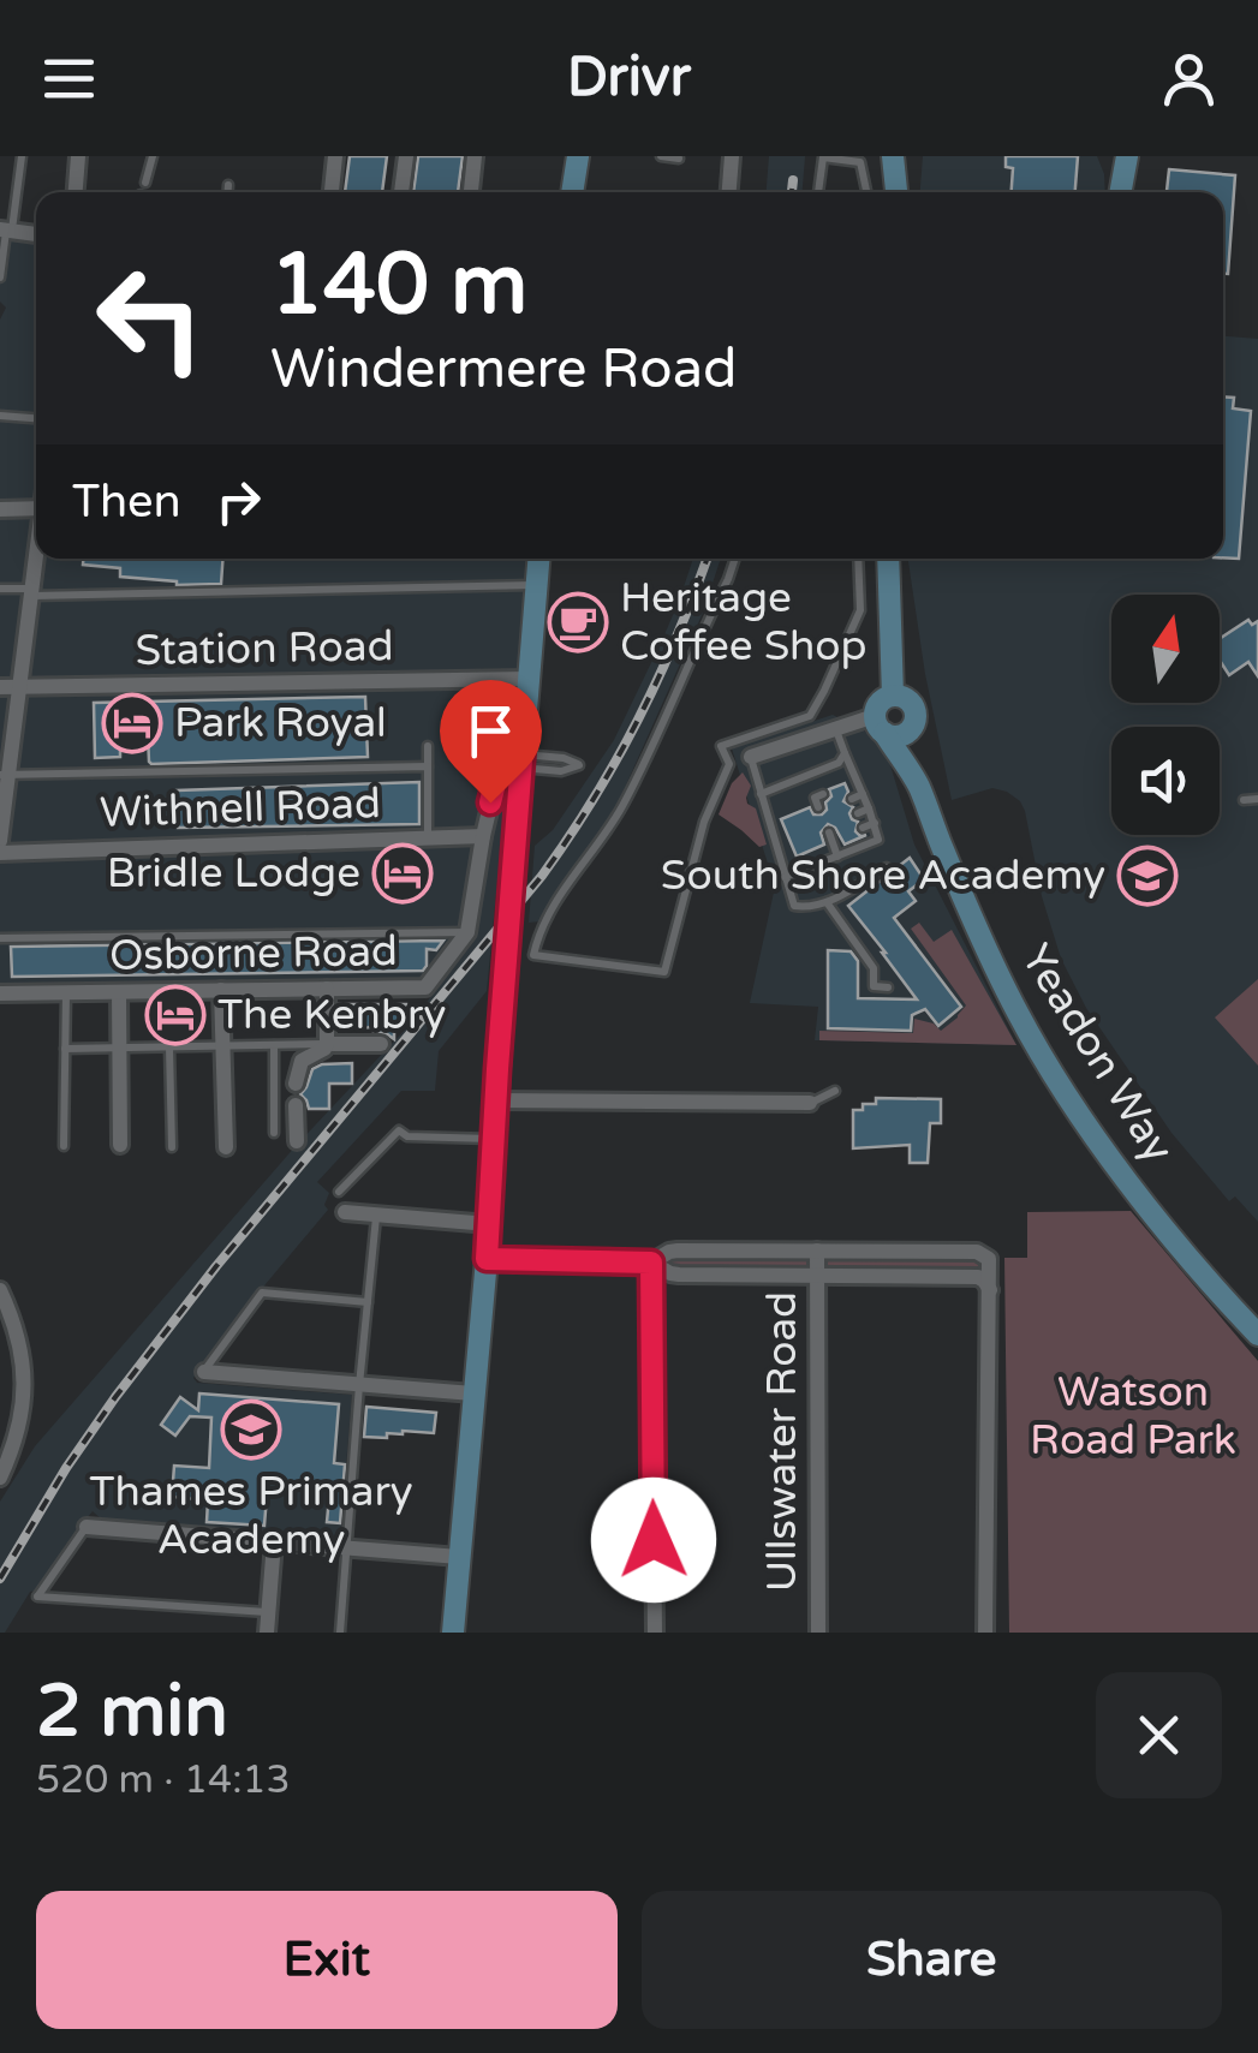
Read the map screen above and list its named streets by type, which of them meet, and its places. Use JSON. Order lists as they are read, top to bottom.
{
  "streets": {
    "street": [
      "Station Road",
      "Withnell Road",
      "Osborne Road",
      "Yeadon Way",
      "Ullswater Road"
    ]
  },
  "parks": ["Watson Road Park"],
  "places": {
    "cafe": ["Heritage Coffee Shop"],
    "hotel": ["Park Royal", "Bridle Lodge", "The Kenbry"],
    "school or university": ["South Shore Academy", "Thames Primary Academy"]
  },
  "north": "top",
  "page": {
    "header": "Drivr",
    "turn": ["140 m", "Windermere Road"],
    "then": "Then",
    "heading": ["2 min", "520 m · 14:13"],
    "buttons": ["Exit", "Share"]
  }
}
